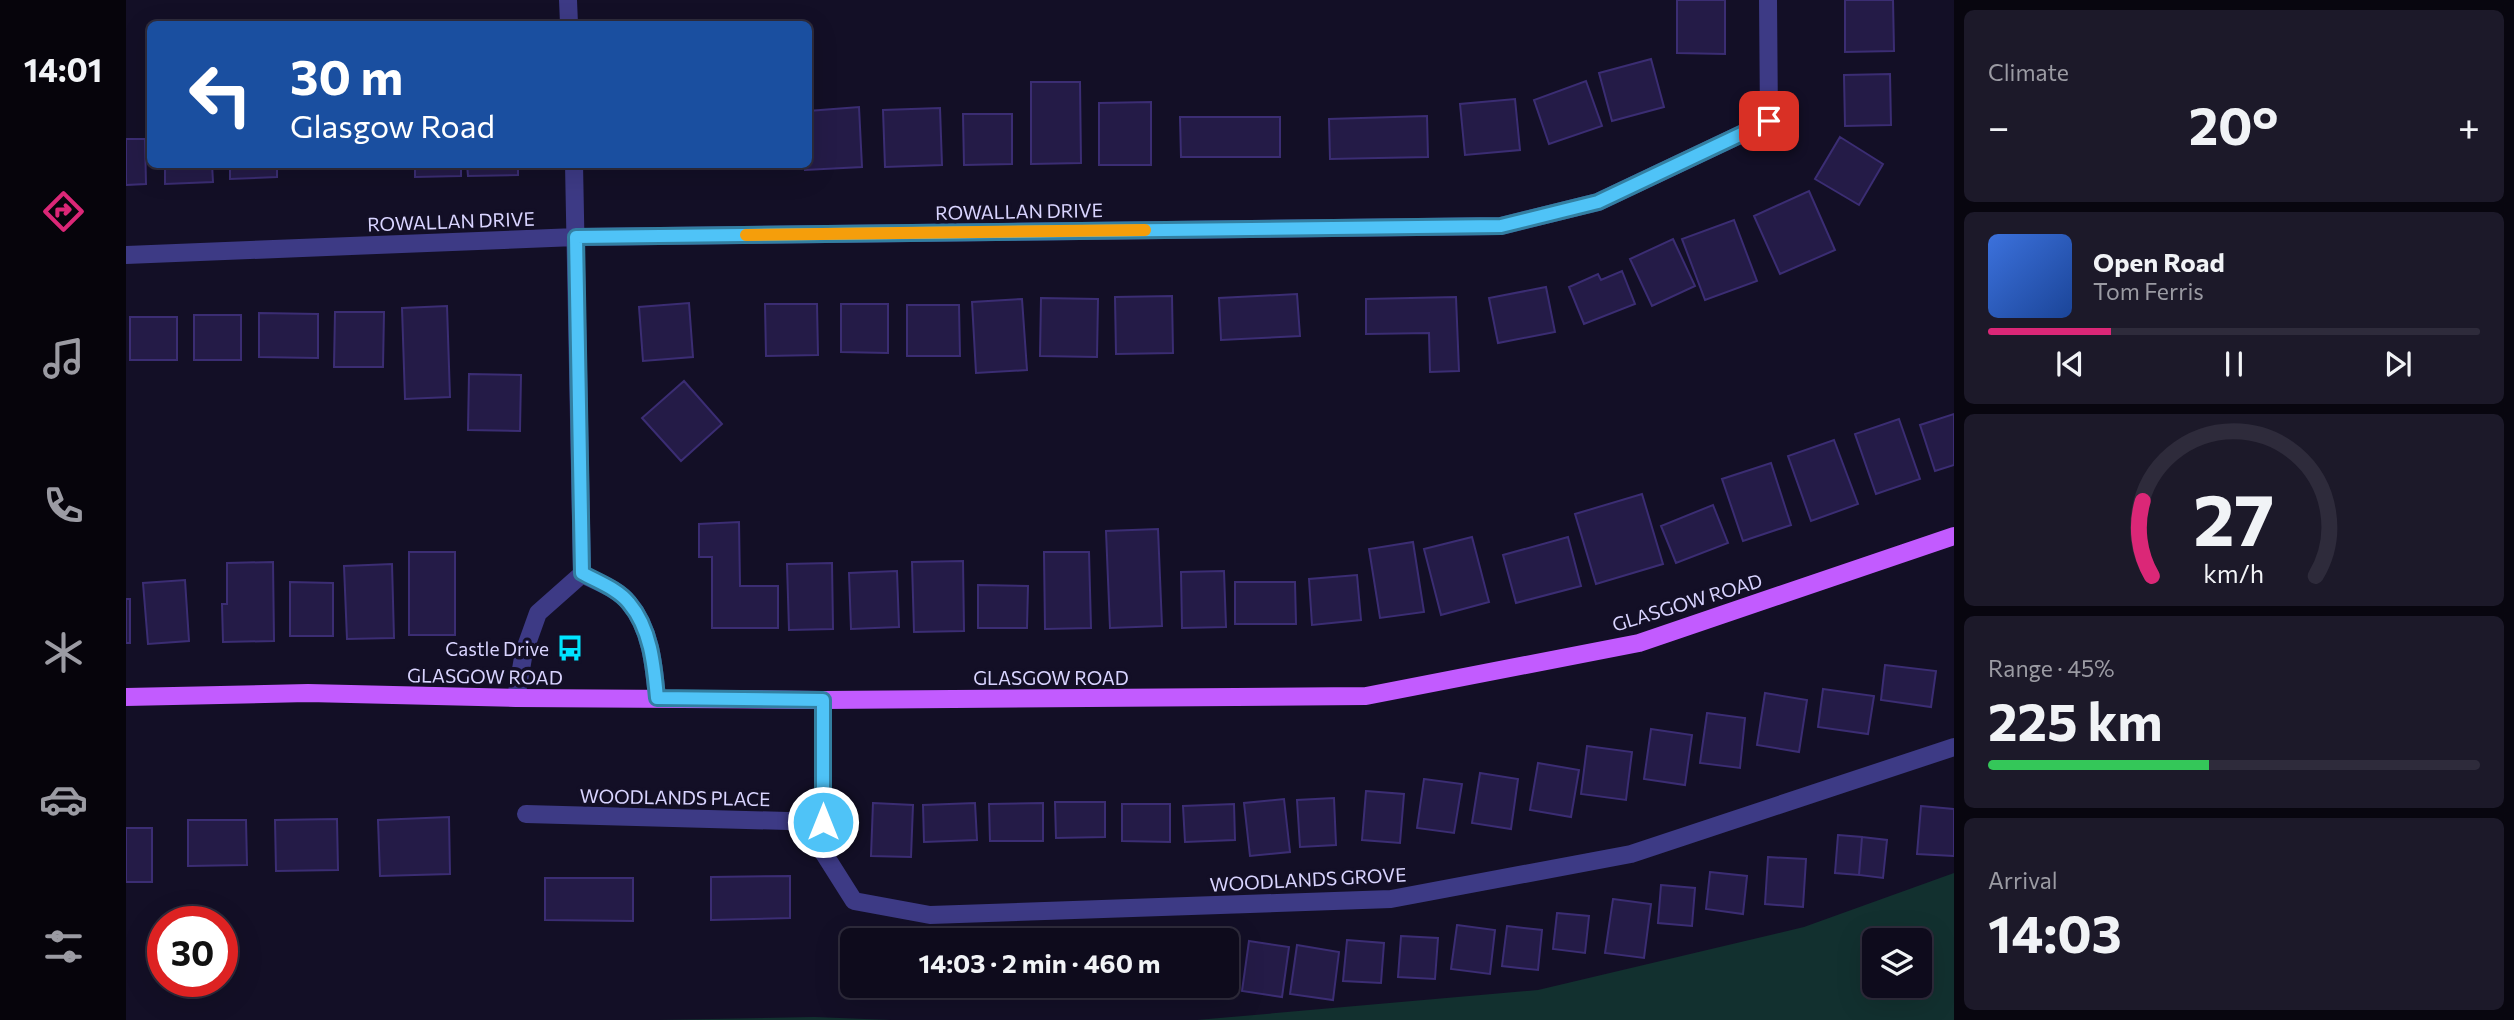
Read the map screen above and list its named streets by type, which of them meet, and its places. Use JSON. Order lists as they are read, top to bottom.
{
  "streets": {
    "main road": ["GLASGOW ROAD"],
    "street": ["ROWALLAN DRIVE", "WOODLANDS PLACE", "WOODLANDS GROVE"]
  },
  "crossings": [
    ["GLASGOW ROAD", "WOODLANDS GROVE"],
    ["WOODLANDS PLACE", "WOODLANDS GROVE"]
  ],
  "places": {
    "bus stop": ["Castle Drive"]
  },
  "page": {
    "tabs": "14:01",
    "tile": [
      "Climate",
      ["Range · 45%", "225 km"],
      ["Arrival", "14:03"]
    ],
    "turn": ["30 m", "Glasgow Road"],
    "heat": ["−", "20°", "+"],
    "song": ["Open Road", "Tom Ferris"],
    "limit": "30",
    "trip": "14:03 · 2 min · 460 m",
    "gauge": ["27", "km/h"]
  }
}
